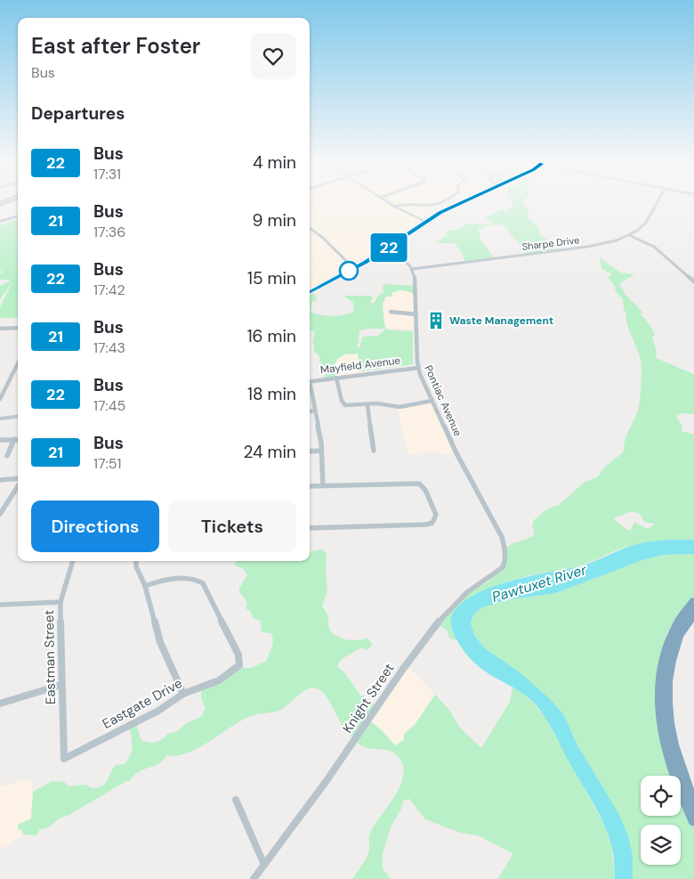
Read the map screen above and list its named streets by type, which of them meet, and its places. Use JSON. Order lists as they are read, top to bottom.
{
  "streets": {
    "street": [
      "Sharpe Drive",
      "Mayfield Avenue",
      "Pontiac Avenue",
      "Eastman Street",
      "Knight Street",
      "Eastgate Drive"
    ]
  },
  "crossings": [
    ["Sharpe Drive", "Pontiac Avenue"],
    ["Mayfield Avenue", "Pontiac Avenue"],
    ["Pontiac Avenue", "Knight Street"],
    ["Eastman Street", "Eastgate Drive"]
  ],
  "water": ["Pawtuxet River"],
  "places": {
    "building": ["Waste Management"]
  },
  "lines": ["bus line 22"],
  "page": {
    "on_map": "22",
    "heading": [
      ["East after Foster", "Bus"],
      "Departures"
    ],
    "list": [
      {
        "mark": "22",
        "name": "Bus",
        "note": "17:31",
        "value": "4 min"
      },
      {
        "mark": "21",
        "name": "Bus",
        "note": "17:36",
        "value": "9 min"
      },
      {
        "mark": "22",
        "name": "Bus",
        "note": "17:42",
        "value": "15 min"
      },
      {
        "mark": "21",
        "name": "Bus",
        "note": "17:43",
        "value": "16 min"
      },
      {
        "mark": "22",
        "name": "Bus",
        "note": "17:45",
        "value": "18 min"
      },
      {
        "mark": "21",
        "name": "Bus",
        "note": "17:51",
        "value": "24 min"
      }
    ],
    "buttons": ["Directions", "Tickets"]
  }
}
